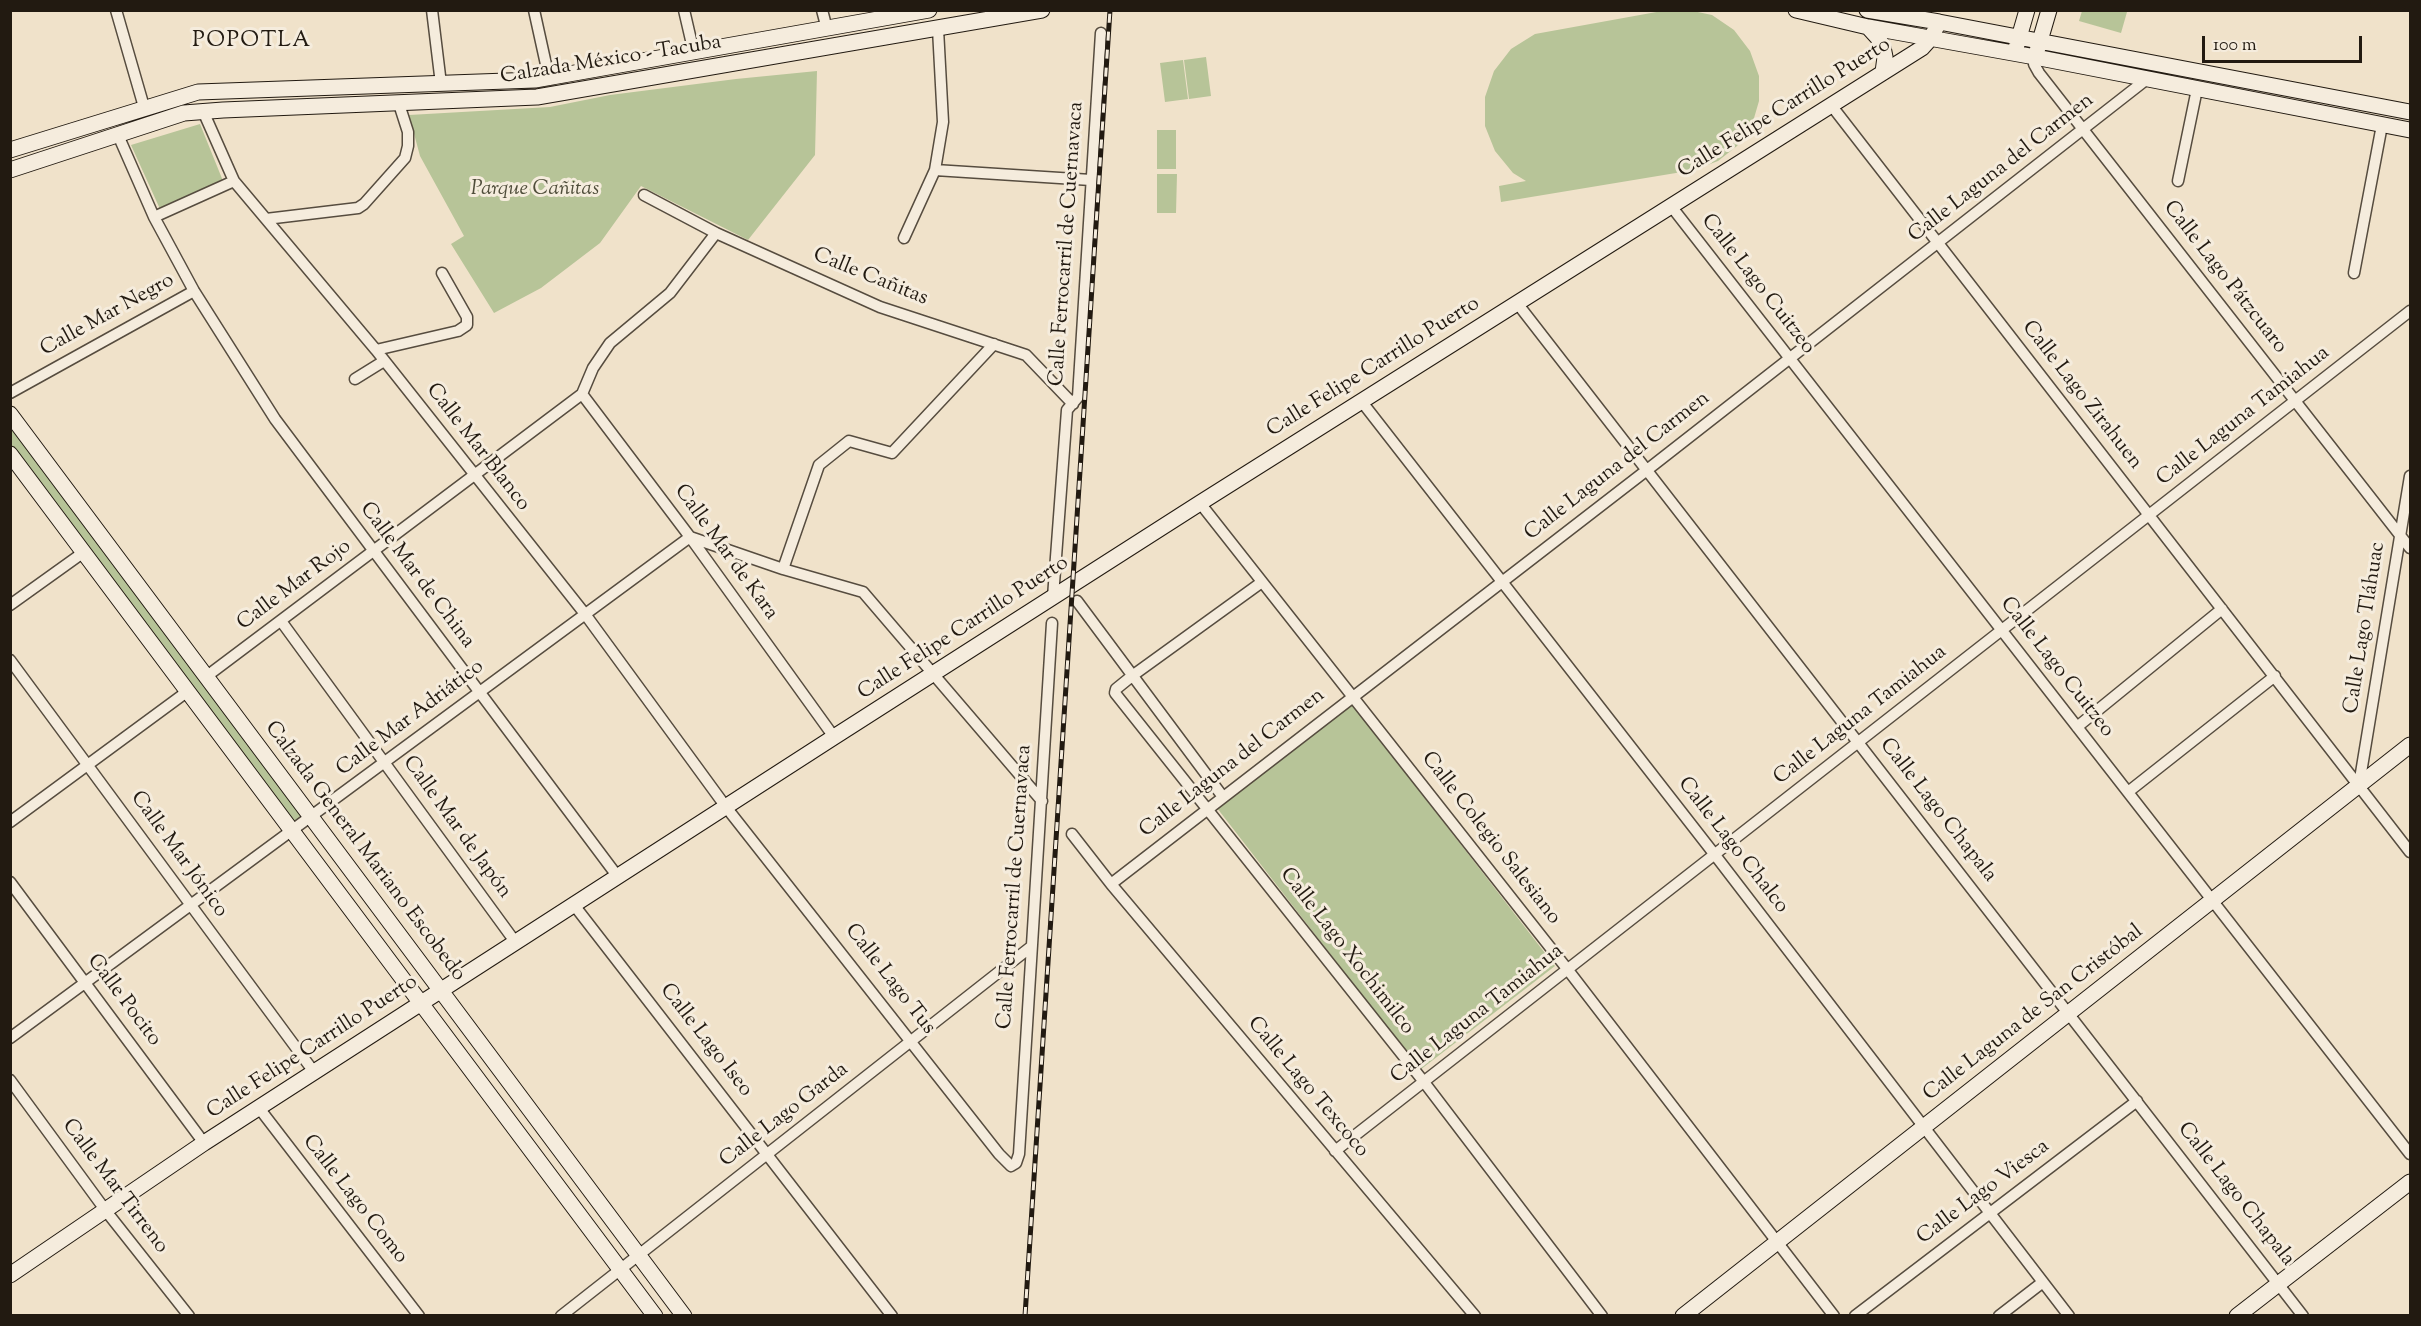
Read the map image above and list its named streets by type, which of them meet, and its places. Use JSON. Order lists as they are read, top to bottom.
{
  "streets": {
    "main road": [
      "Calzada México - Tacuba",
      "Calle Felipe Carrillo Puerto",
      "Calzada General Mariano Escobedo",
      "Calle Laguna de San Cristóbal"
    ],
    "street": [
      "Calle Laguna del Carmen",
      "Calle Ferrocarril de Cuernavaca",
      "Calle Cañitas",
      "Calle Lago Pátzcuaro",
      "Calle Lago Cuitzeo",
      "Calle Mar Negro",
      "Calle Lago Zirahuen",
      "Calle Laguna Tamiahua",
      "Calle Mar Blanco",
      "Calle Mar de Kara",
      "Calle Mar de China",
      "Calle Mar Rojo",
      "Calle Lago Tláhuac",
      "Calle Mar Adriático",
      "Calle Lago Chapala",
      "Calle Mar de Japón",
      "Calle Colegio Salesiano",
      "Calle Lago Chalco",
      "Calle Mar Jónico",
      "Calle Lago Xochimilco",
      "Calle Lago Tus",
      "Calle Pocito",
      "Calle Lago Iseo",
      "Calle Lago Texcoco",
      "Calle Lago Garda",
      "Calle Mar Tirreno",
      "Calle Lago Viesca",
      "Calle Lago Como"
    ]
  },
  "crossings": [
    ["Calzada México - Tacuba", "Calle Mar Blanco"],
    ["Calzada México - Tacuba", "Calle Mar de China"],
    ["Calle Felipe Carrillo Puerto", "Calle Ferrocarril de Cuernavaca"],
    ["Calle Felipe Carrillo Puerto", "Calle Lago Cuitzeo"],
    ["Calle Felipe Carrillo Puerto", "Calle Lago Zirahuen"],
    ["Calle Felipe Carrillo Puerto", "Calle Mar Blanco"],
    ["Calle Felipe Carrillo Puerto", "Calle Mar de Kara"],
    ["Calle Felipe Carrillo Puerto", "Calle Mar de China"],
    ["Calle Felipe Carrillo Puerto", "Calle Lago Chapala"],
    ["Calle Felipe Carrillo Puerto", "Calle Mar de Japón"],
    ["Calle Felipe Carrillo Puerto", "Calle Colegio Salesiano"],
    ["Calle Felipe Carrillo Puerto", "Calle Lago Chalco"],
    ["Calle Felipe Carrillo Puerto", "Calzada General Mariano Escobedo"],
    ["Calle Felipe Carrillo Puerto", "Calle Mar Jónico"],
    ["Calle Felipe Carrillo Puerto", "Calle Lago Tus"],
    ["Calle Felipe Carrillo Puerto", "Calle Pocito"],
    ["Calle Felipe Carrillo Puerto", "Calle Lago Iseo"],
    ["Calle Felipe Carrillo Puerto", "Calle Mar Tirreno"],
    ["Calle Felipe Carrillo Puerto", "Calle Lago Como"],
    ["Calle Laguna del Carmen", "Calle Lago Pátzcuaro"],
    ["Calle Laguna del Carmen", "Calle Lago Cuitzeo"],
    ["Calle Laguna del Carmen", "Calle Lago Zirahuen"],
    ["Calle Laguna del Carmen", "Calle Lago Chapala"],
    ["Calle Laguna del Carmen", "Calle Colegio Salesiano"],
    ["Calle Laguna del Carmen", "Calle Lago Chalco"],
    ["Calle Laguna del Carmen", "Calle Lago Xochimilco"],
    ["Calle Laguna del Carmen", "Calle Lago Texcoco"],
    ["Calle Ferrocarril de Cuernavaca", "Calle Cañitas"],
    ["Calle Ferrocarril de Cuernavaca", "Calle Lago Tus"],
    ["Calle Ferrocarril de Cuernavaca", "Calle Lago Garda"],
    ["Calle Cañitas", "Calle Mar Rojo"],
    ["Calle Lago Pátzcuaro", "Calle Laguna Tamiahua"],
    ["Calle Lago Pátzcuaro", "Calle Lago Tláhuac"],
    ["Calle Lago Cuitzeo", "Calle Laguna Tamiahua"],
    ["Calle Lago Cuitzeo", "Calle Laguna de San Cristóbal"],
    ["Calle Mar Negro", "Calle Mar de China"],
    ["Calle Lago Zirahuen", "Calle Laguna Tamiahua"],
    ["Calle Lago Zirahuen", "Calle Lago Tláhuac"],
    ["Calle Lago Zirahuen", "Calle Laguna de San Cristóbal"],
    ["Calle Laguna Tamiahua", "Calle Lago Chapala"],
    ["Calle Laguna Tamiahua", "Calle Colegio Salesiano"],
    ["Calle Laguna Tamiahua", "Calle Lago Chalco"],
    ["Calle Laguna Tamiahua", "Calle Lago Xochimilco"],
    ["Calle Laguna Tamiahua", "Calle Lago Texcoco"],
    ["Calle Mar Blanco", "Calle Mar Rojo"],
    ["Calle Mar Blanco", "Calle Mar Adriático"],
    ["Calle Mar Blanco", "Calle Lago Tus"],
    ["Calle Mar de Kara", "Calle Mar Rojo"],
    ["Calle Mar de Kara", "Calle Mar Adriático"],
    ["Calle Mar de China", "Calle Mar Rojo"],
    ["Calle Mar de China", "Calle Mar Adriático"],
    ["Calle Mar Rojo", "Calle Mar de Japón"],
    ["Calle Mar Rojo", "Calzada General Mariano Escobedo"],
    ["Calle Lago Tláhuac", "Calle Laguna de San Cristóbal"],
    ["Calle Mar Adriático", "Calle Mar de Japón"],
    ["Calle Mar Adriático", "Calzada General Mariano Escobedo"],
    ["Calle Mar Adriático", "Calle Mar Jónico"],
    ["Calle Mar Adriático", "Calle Pocito"],
    ["Calle Lago Chapala", "Calle Laguna de San Cristóbal"],
    ["Calle Lago Chapala", "Calle Lago Viesca"],
    ["Calle Colegio Salesiano", "Calle Laguna de San Cristóbal"],
    ["Calle Lago Chalco", "Calle Laguna de San Cristóbal"],
    ["Calle Lago Chalco", "Calle Lago Viesca"],
    ["Calzada General Mariano Escobedo", "Calle Lago Garda"],
    ["Calle Lago Tus", "Calle Lago Garda"],
    ["Calle Lago Iseo", "Calle Lago Garda"]
  ],
  "districts": ["POPOTLA"],
  "parks": ["Parque Cañitas"],
  "scale_bar": "100 m"
}
